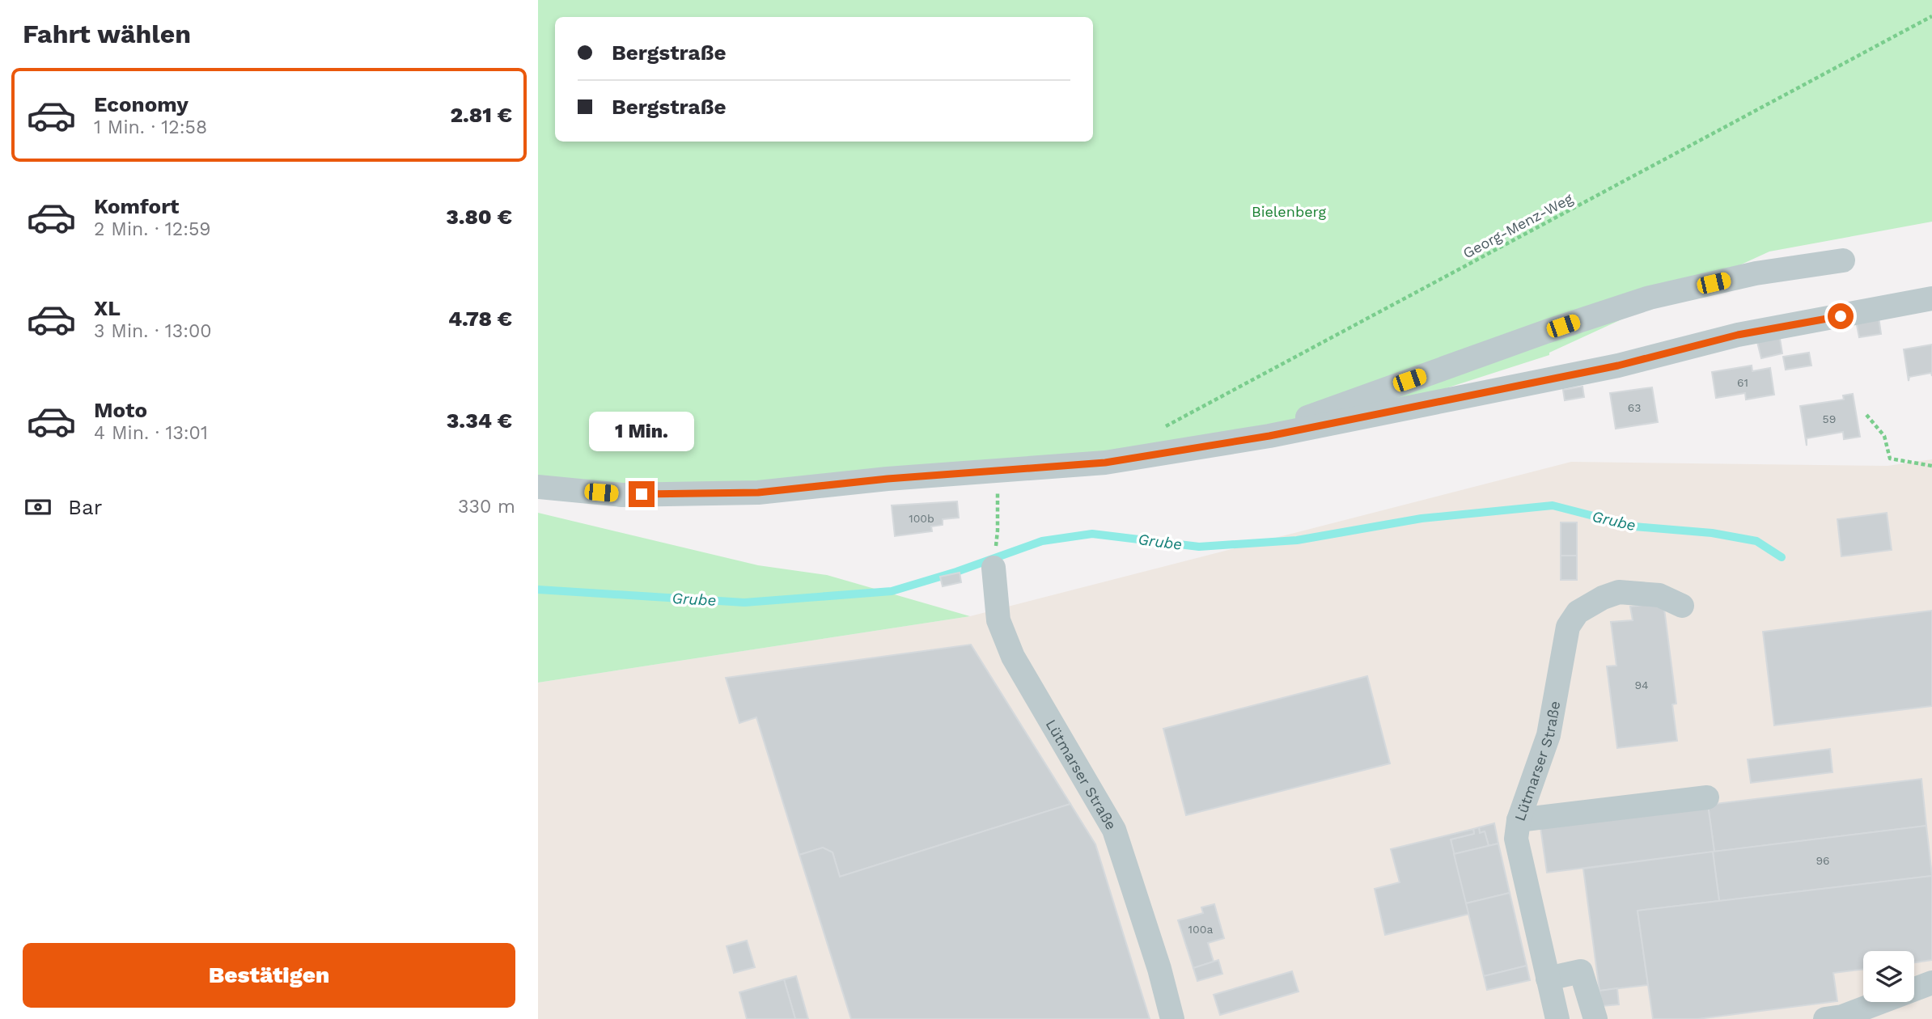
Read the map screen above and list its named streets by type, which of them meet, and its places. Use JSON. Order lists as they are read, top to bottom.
{
  "streets": {
    "street": ["Lütmarser Straße"],
    "path": ["Georg-Menz-Weg"]
  },
  "water": ["Grube"],
  "parks": ["Bielenberg"],
  "house_numbers": [
    "61",
    "63",
    "59",
    "100b",
    "94",
    "96",
    "100a"
  ],
  "page": {
    "heading": "Fahrt wählen",
    "banner": ["Bergstraße", "Bergstraße"],
    "list": [
      {
        "name": "Economy",
        "note": "1 Min. · 12:58",
        "value": "2.81 €"
      },
      {
        "name": "Komfort",
        "note": "2 Min. · 12:59",
        "value": "3.80 €"
      },
      {
        "name": "XL",
        "note": "3 Min. · 13:00",
        "value": "4.78 €"
      },
      {
        "name": "Moto",
        "note": "4 Min. · 13:01",
        "value": "3.34 €"
      }
    ],
    "bubble": "1 Min.",
    "pay": ["Bar", "330 m"],
    "buttons": "Bestätigen"
  }
}
